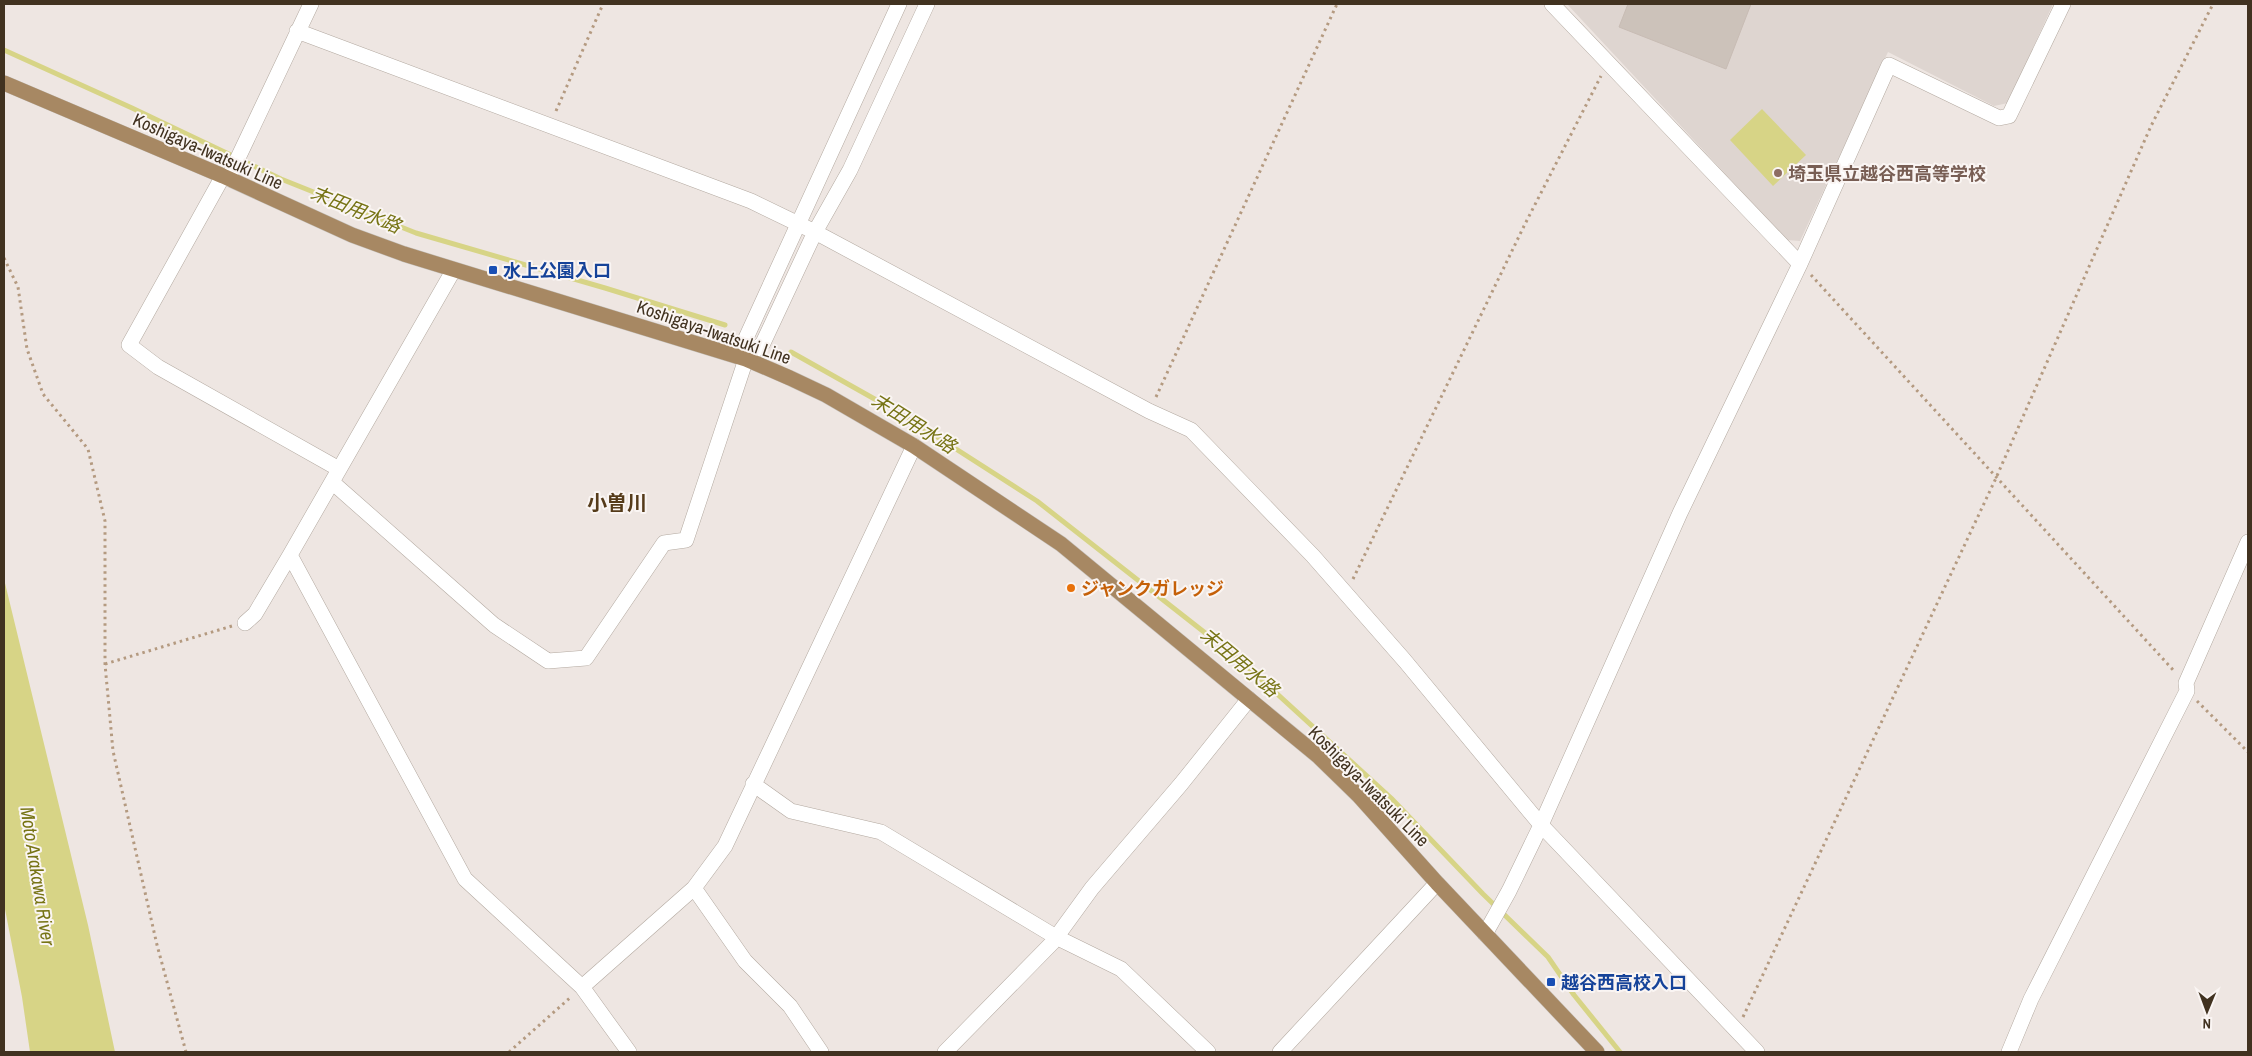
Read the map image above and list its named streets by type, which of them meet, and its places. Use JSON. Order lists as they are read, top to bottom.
{
  "streets": {
    "main road": ["Koshigaya-Iwatsuki Line"]
  },
  "districts": ["小曽川"],
  "water": ["末田用水路", "Moto Arakawa River"],
  "places": {
    "other": ["埼玉県立越谷西高等学校", "ジャンクガレッジ"],
    "transit": ["水上公園入口", "越谷西高校入口"]
  },
  "north": "bottom"
}
